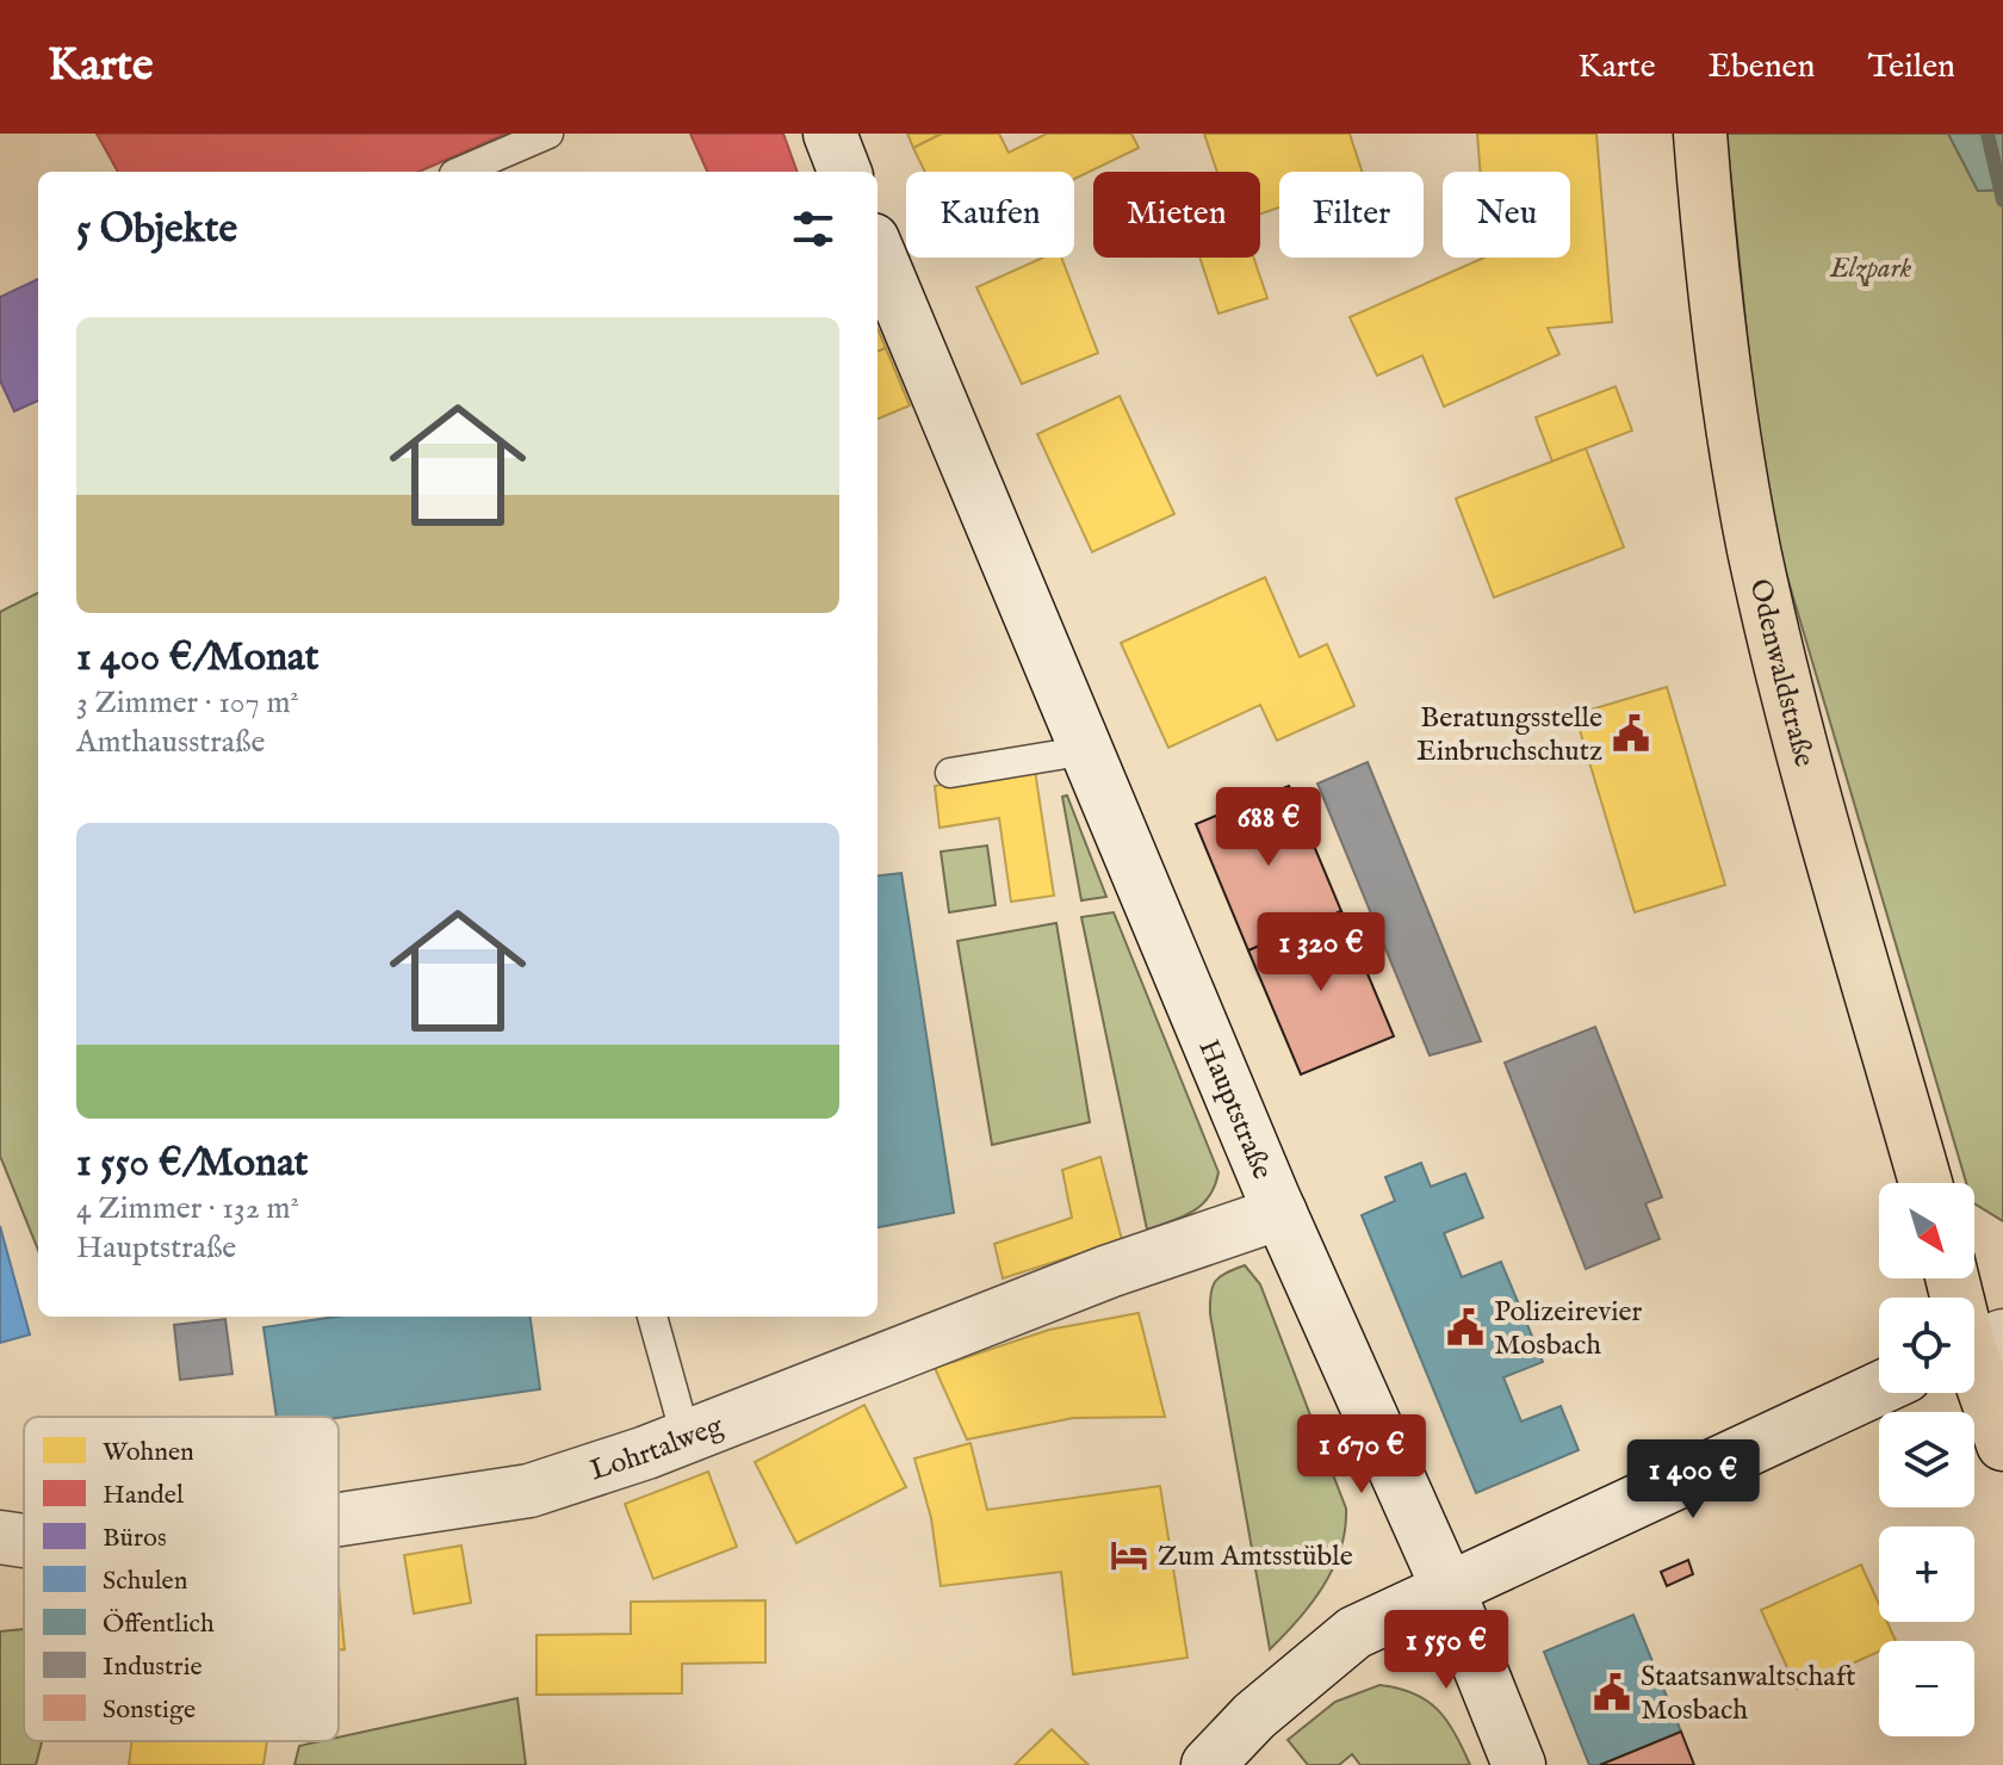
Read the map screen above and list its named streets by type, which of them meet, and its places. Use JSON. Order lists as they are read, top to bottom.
{
  "streets": {
    "main road": ["Odenwaldstraße"],
    "street": ["Hauptstraße", "Lohrtalweg"]
  },
  "crossings": [
    ["Hauptstraße", "Lohrtalweg"]
  ],
  "parks": ["Elzpark"],
  "places": {
    "public building": ["Beratungsstelle Einbruchschutz", "Polizeirevier Mosbach", "Staatsanwaltschaft Mosbach"],
    "hotel": ["Zum Amtsstüble"]
  },
  "legend": [
    "Wohnen",
    "Handel",
    "Büros",
    "Schulen",
    "Öffentlich",
    "Industrie",
    "Sonstige"
  ],
  "north": "bottom right",
  "page": {
    "header": "Karte",
    "nav": ["Karte", "Ebenen", "Teilen"],
    "chip": [
      "Kaufen",
      "Mieten",
      "Filter",
      "Neu"
    ],
    "heading": "5 Objekte",
    "list": [
      {
        "name": "1 400 €/Monat",
        "note": "3 Zimmer · 107 m² · Amthausstraße"
      },
      {
        "name": "1 550 €/Monat",
        "note": "4 Zimmer · 132 m² · Hauptstraße"
      }
    ],
    "price": [
      "688 €",
      "1 320 €",
      "1 670 €",
      "1 400 €",
      "1 550 €"
    ],
    "map_buttons": ["+", "−"]
  }
}
